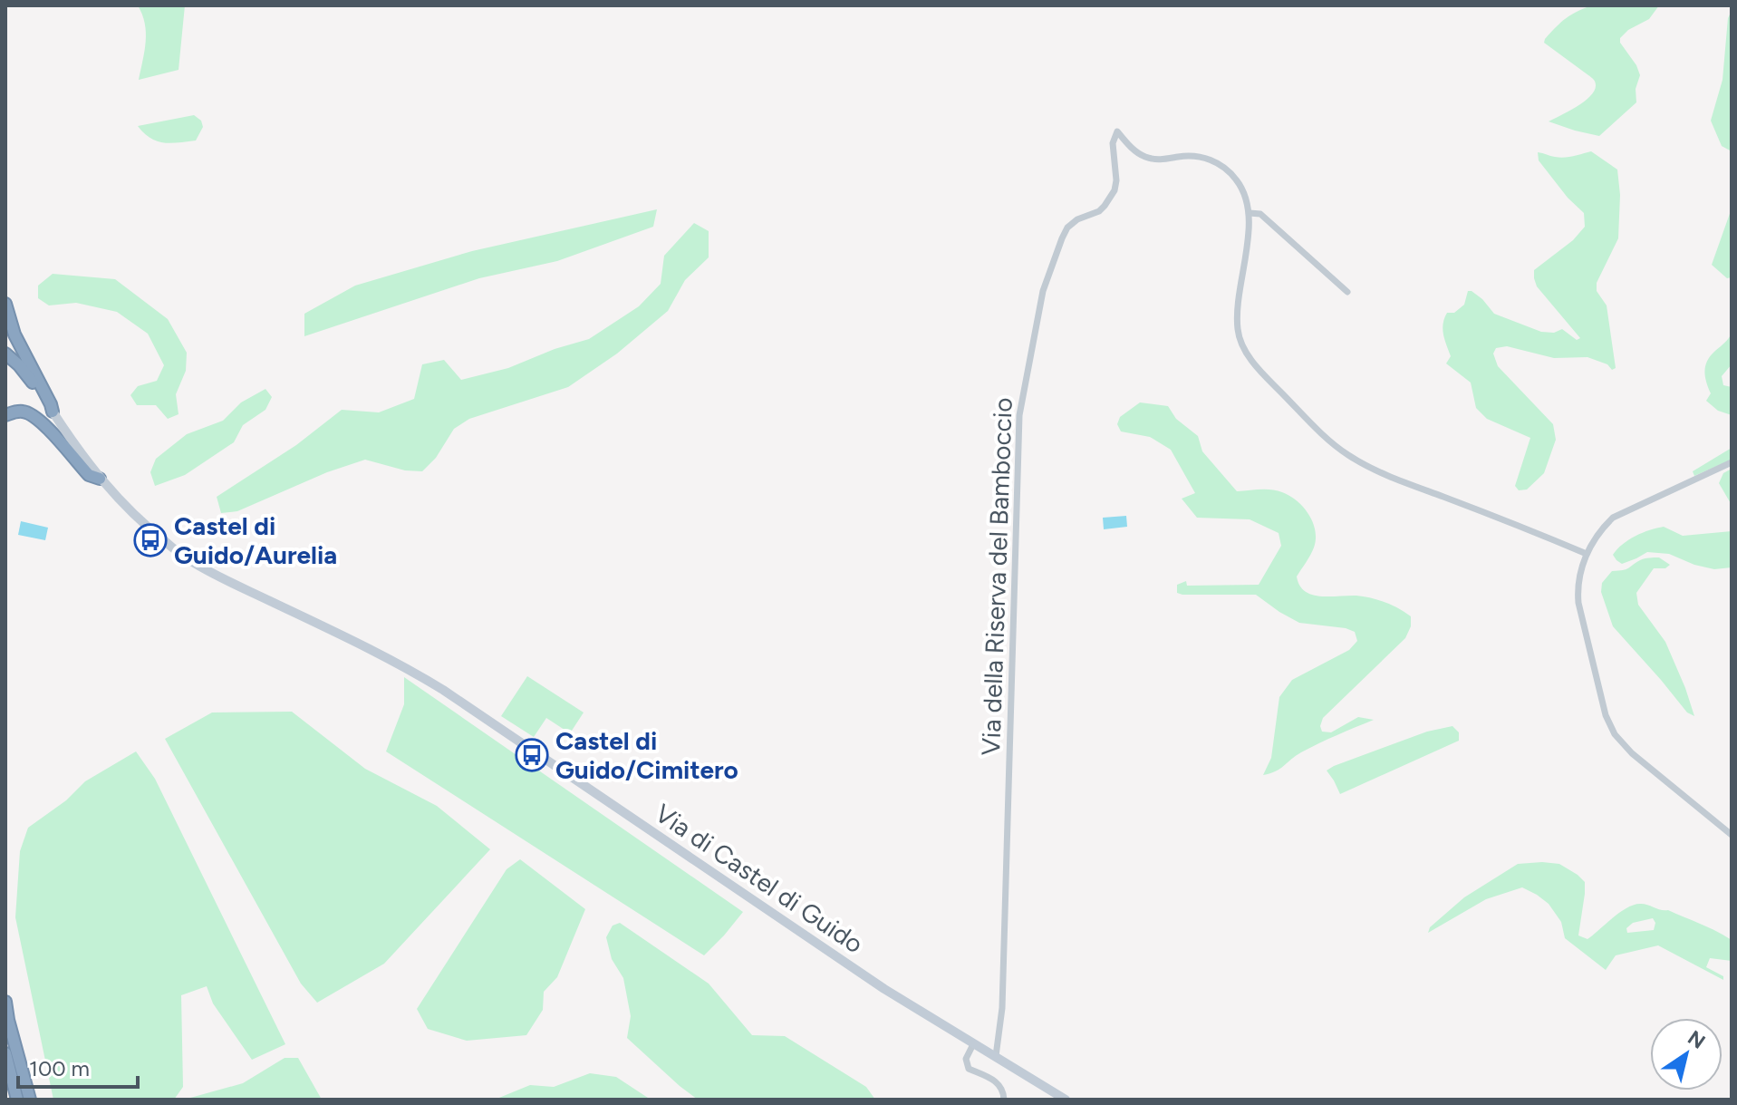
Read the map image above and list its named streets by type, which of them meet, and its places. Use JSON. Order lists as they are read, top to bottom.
{
  "streets": {
    "street": ["Via della Riserva del Bamboccio", "Via di Castel di Guido"]
  },
  "crossings": [
    ["Via della Riserva del Bamboccio", "Via di Castel di Guido"]
  ],
  "places": {
    "bus stop": ["Castel di Guido/Aurelia", "Castel di Guido/Cimitero"]
  },
  "scale_bar": "100 m",
  "north": "top right"
}
